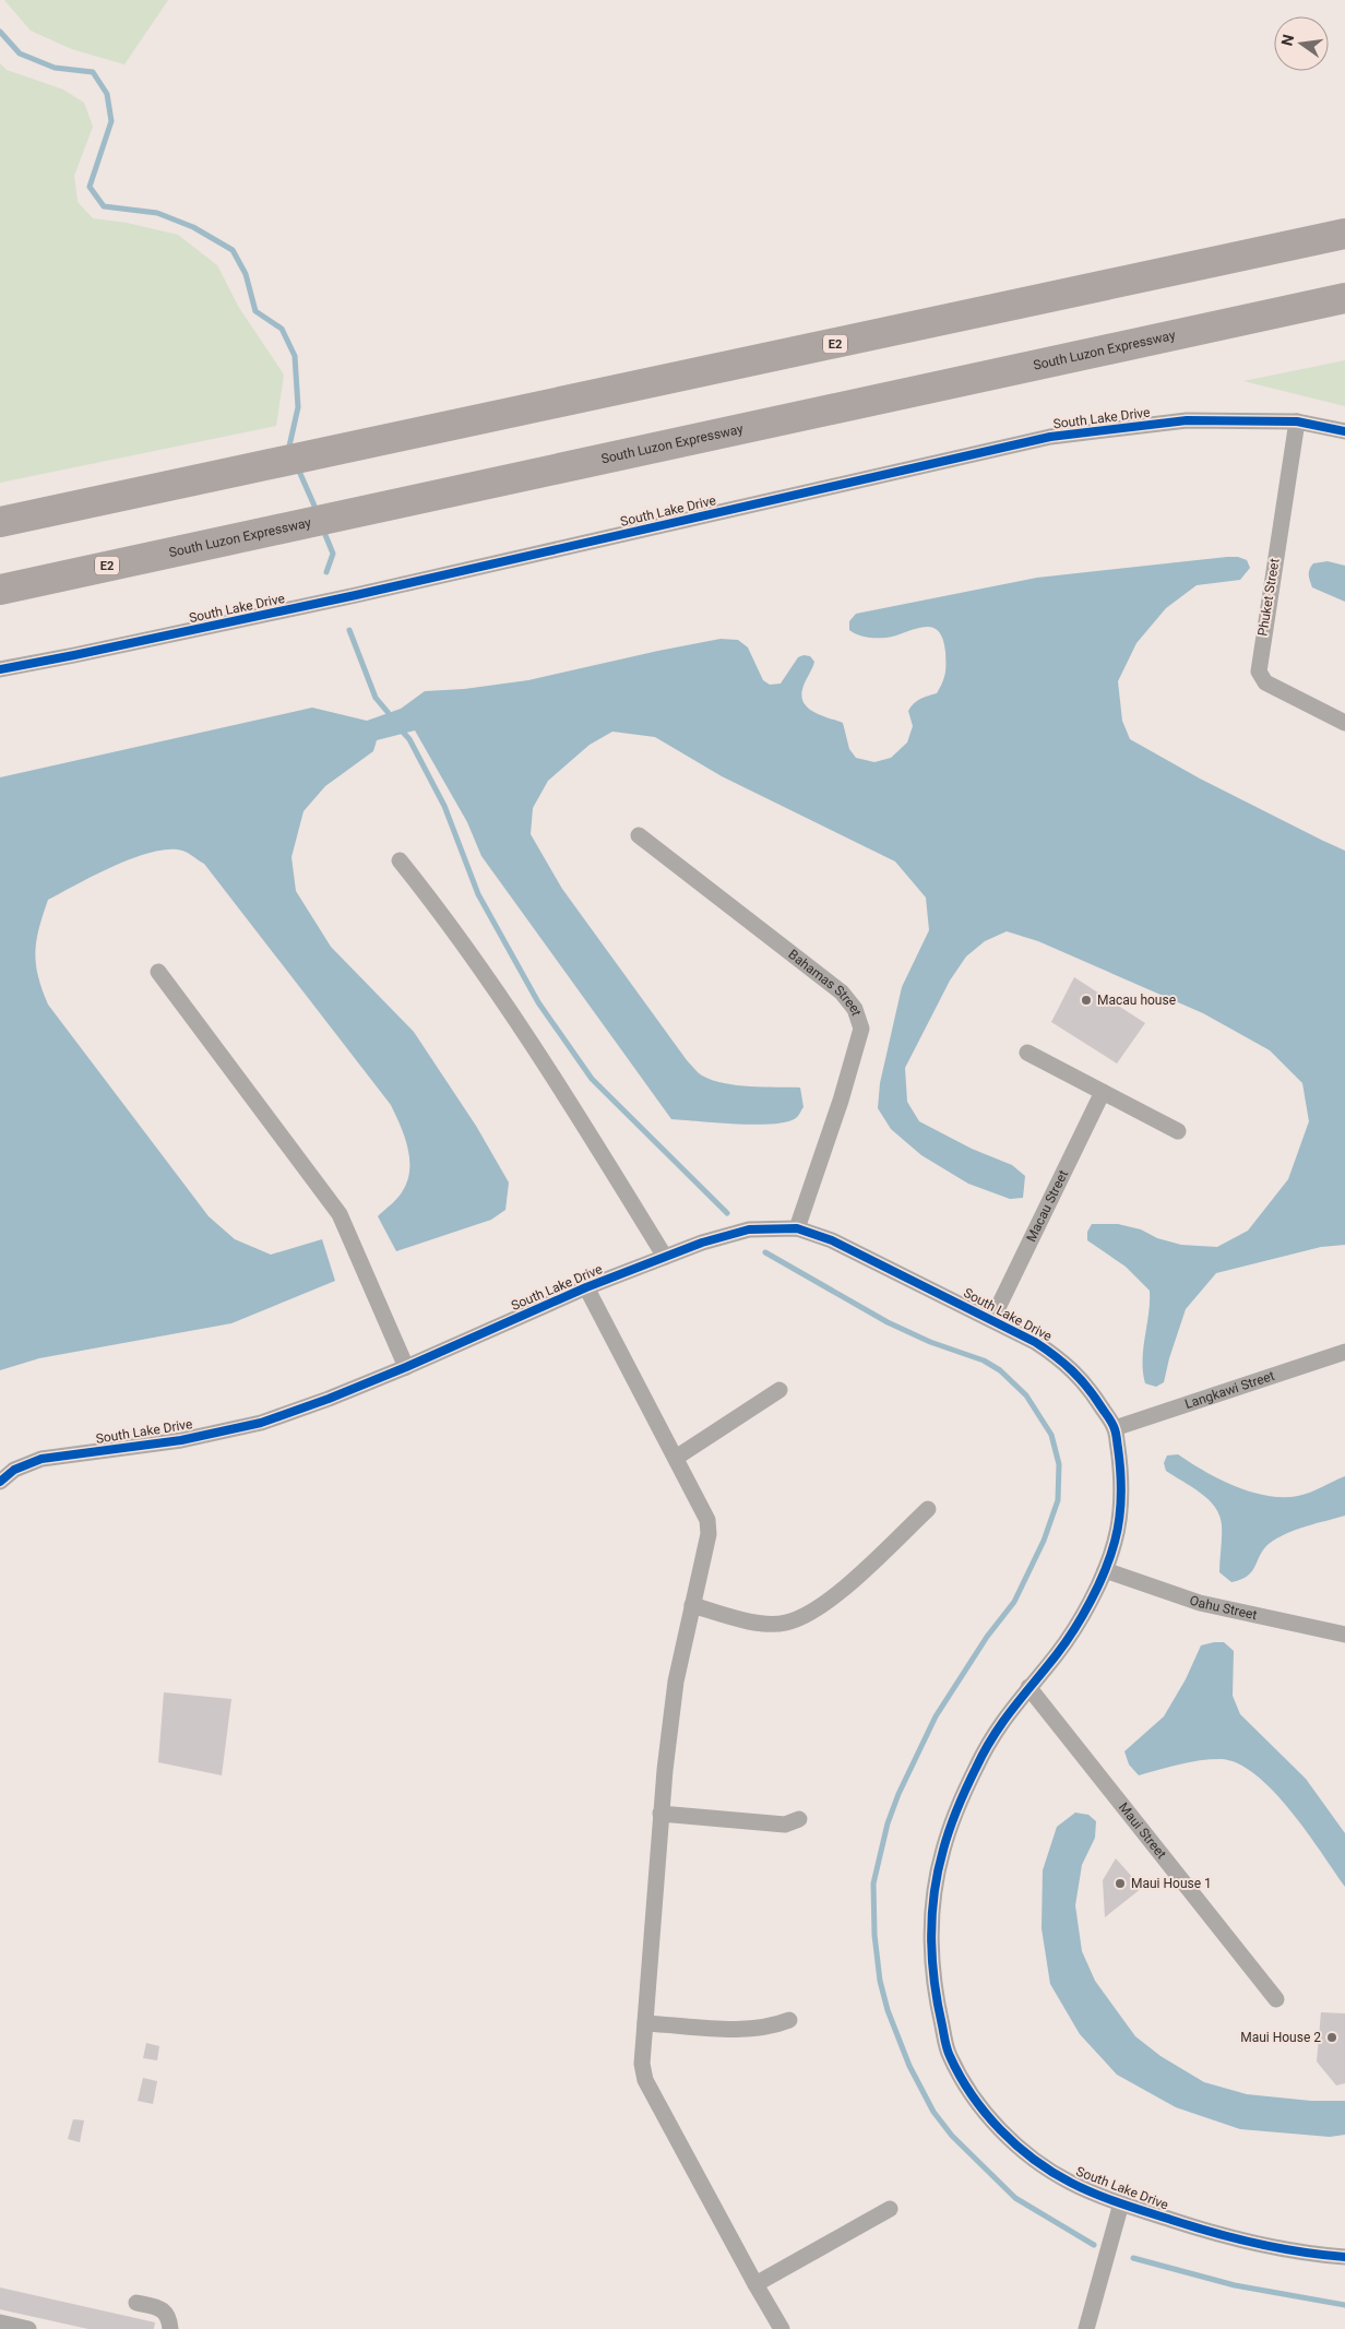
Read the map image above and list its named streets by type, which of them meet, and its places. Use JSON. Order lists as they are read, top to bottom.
{
  "streets": {
    "highway": ["E2", "South Luzon Expressway"],
    "street": [
      "South Lake Drive",
      "Phuket Street",
      "Bahamas Street",
      "Macau Street",
      "Langkawi Street",
      "Oahu Street",
      "Maui Street"
    ]
  },
  "crossings": [
    ["South Lake Drive", "Phuket Street"],
    ["South Lake Drive", "Bahamas Street"],
    ["South Lake Drive", "Macau Street"],
    ["South Lake Drive", "Langkawi Street"],
    ["South Lake Drive", "Oahu Street"],
    ["South Lake Drive", "Maui Street"]
  ],
  "places": ["Macau house", "Maui House 1", "Maui House 2"],
  "north": "left"
}
